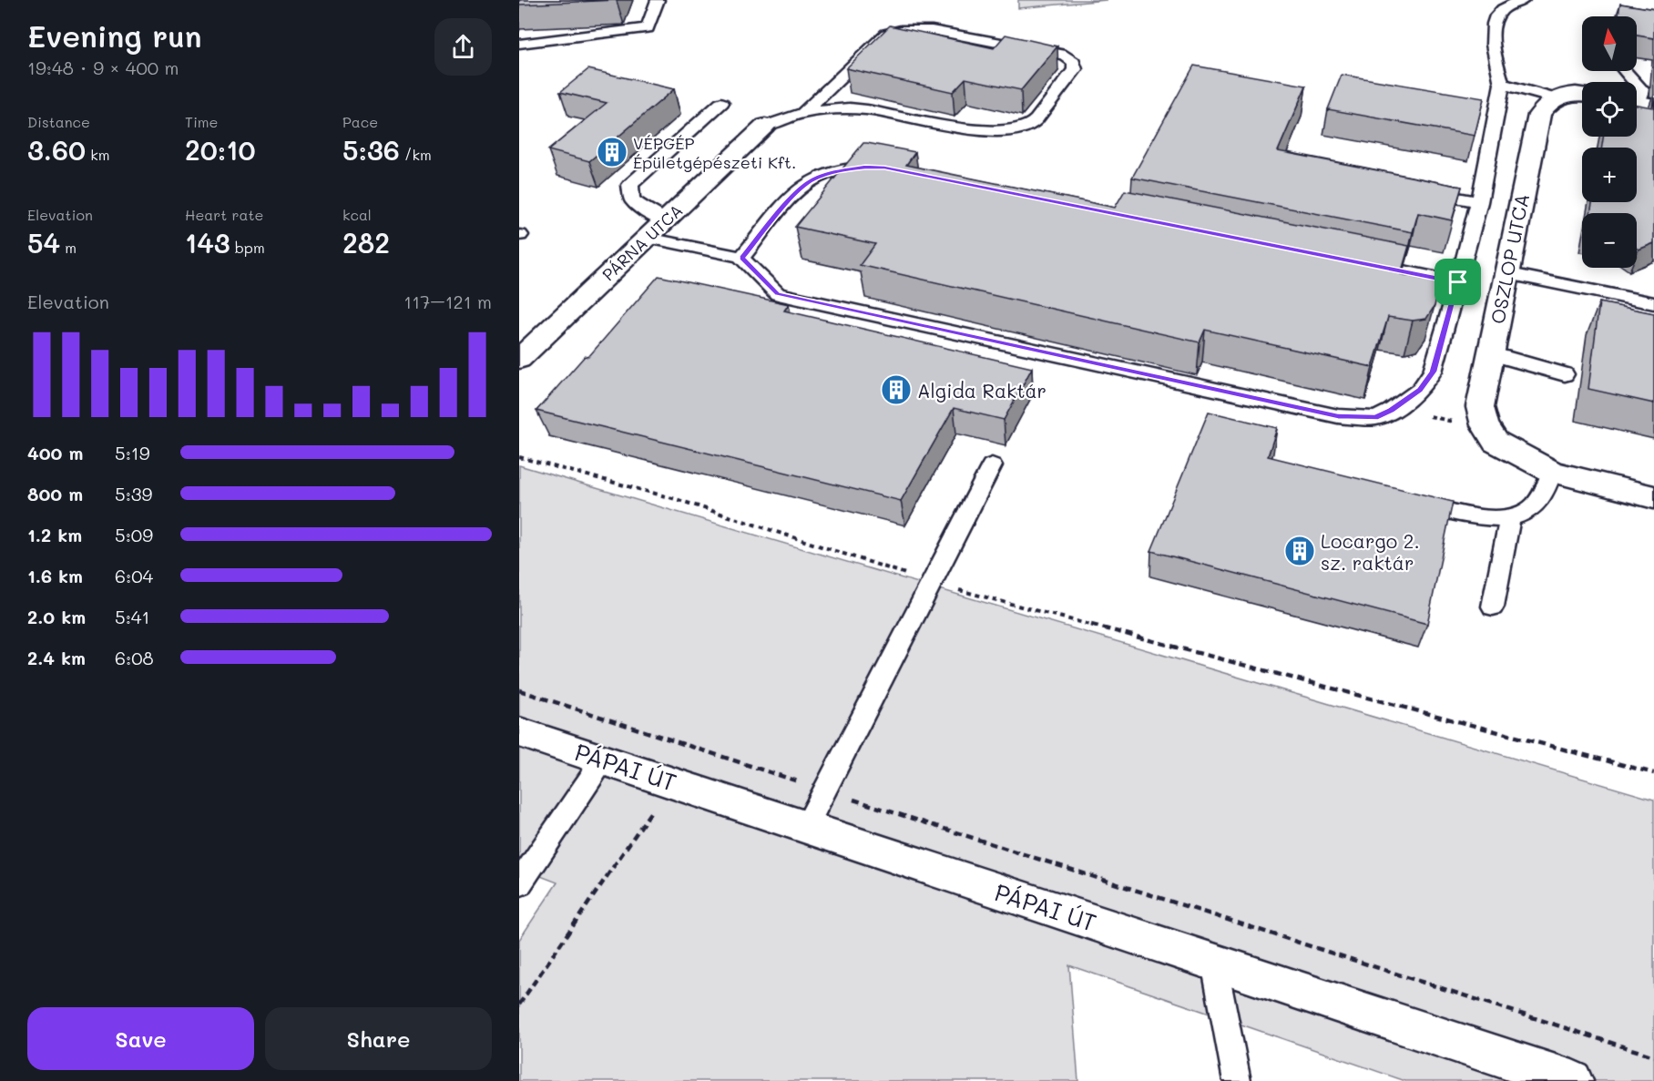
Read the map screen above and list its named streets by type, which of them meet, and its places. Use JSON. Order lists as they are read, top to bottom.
{
  "streets": {
    "street": ["PÁRNA UTCA", "OSZLOP UTCA", "PÁPAI ÚT"]
  },
  "places": {
    "building": ["VÉPGÉP Épületgépészeti Kft.", "Algida Raktár", "Locargo 2. sz. raktár"]
  },
  "north": "top",
  "page": {
    "heading": ["Evening run", "19:48 · 9 × 400 m"],
    "map_buttons": ["+", "−"],
    "stats": [
      ["Distance", "3.60 km"],
      ["Time", "20:10"],
      ["Pace", "5:36 /km"],
      ["Elevation", "54 m"],
      ["Heart rate", "143 bpm"],
      ["kcal", "282"]
    ],
    "chart": ["Elevation", "117–121 m"],
    "list": [
      {
        "name": "400 m",
        "note": "5:19"
      },
      {
        "name": "800 m",
        "note": "5:39"
      },
      {
        "name": "1.2 km",
        "note": "5:09"
      },
      {
        "name": "1.6 km",
        "note": "6:04"
      },
      {
        "name": "2.0 km",
        "note": "5:41"
      },
      {
        "name": "2.4 km",
        "note": "6:08"
      }
    ],
    "buttons": ["Save", "Share"]
  }
}
